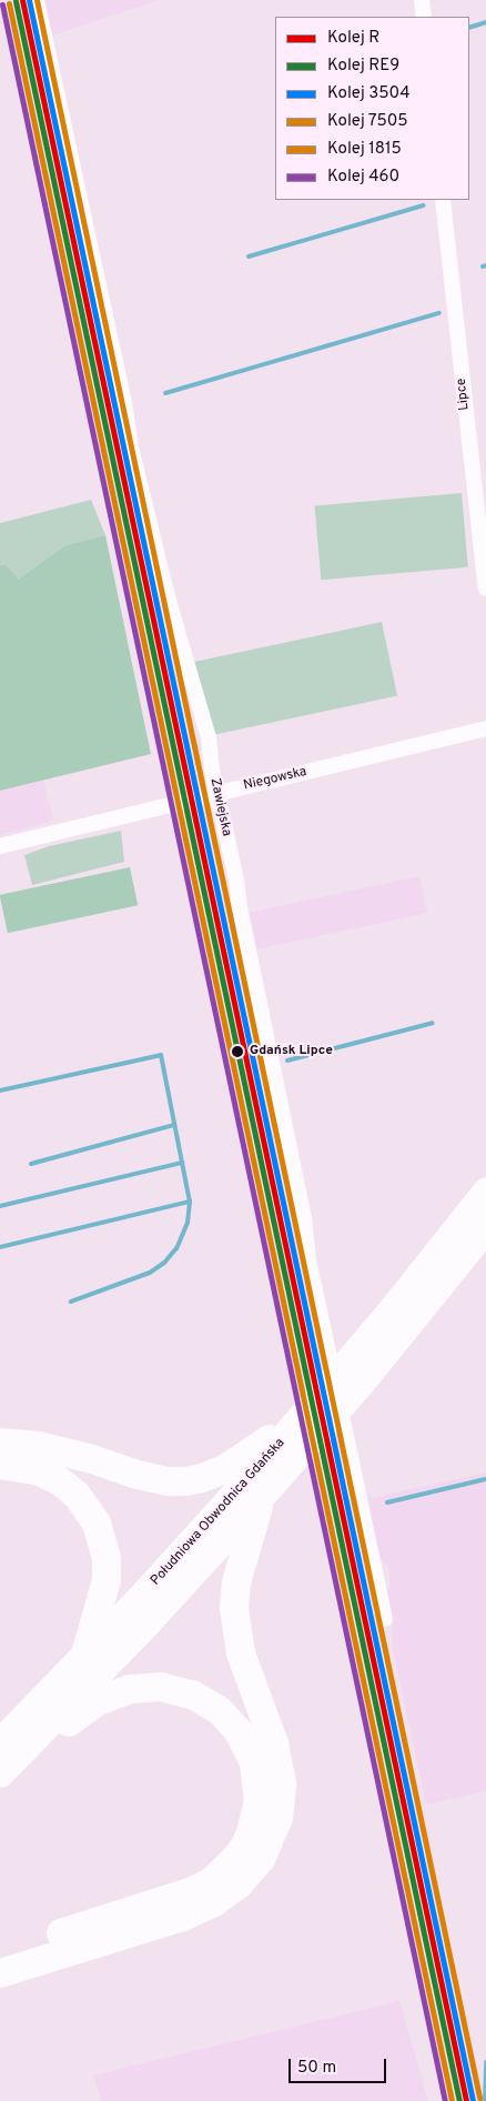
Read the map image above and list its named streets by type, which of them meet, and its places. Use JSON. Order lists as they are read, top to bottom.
{
  "streets": {
    "highway": ["Południowa Obwodnica Gdańska"],
    "street": ["Lipce", "Niegowska", "Zawiejska"]
  },
  "crossings": [
    ["Niegowska", "Zawiejska"]
  ],
  "places": ["Gdańsk Lipce"],
  "lines": [
    "rail line R",
    "rail line 3504",
    "rail line 1815",
    "rail line RE9",
    "rail line 7505",
    "rail line 460"
  ],
  "legend": [
    "Kolej R",
    "Kolej RE9",
    "Kolej 3504",
    "Kolej 7505",
    "Kolej 1815",
    "Kolej 460"
  ],
  "scale_bar": "50 m"
}
